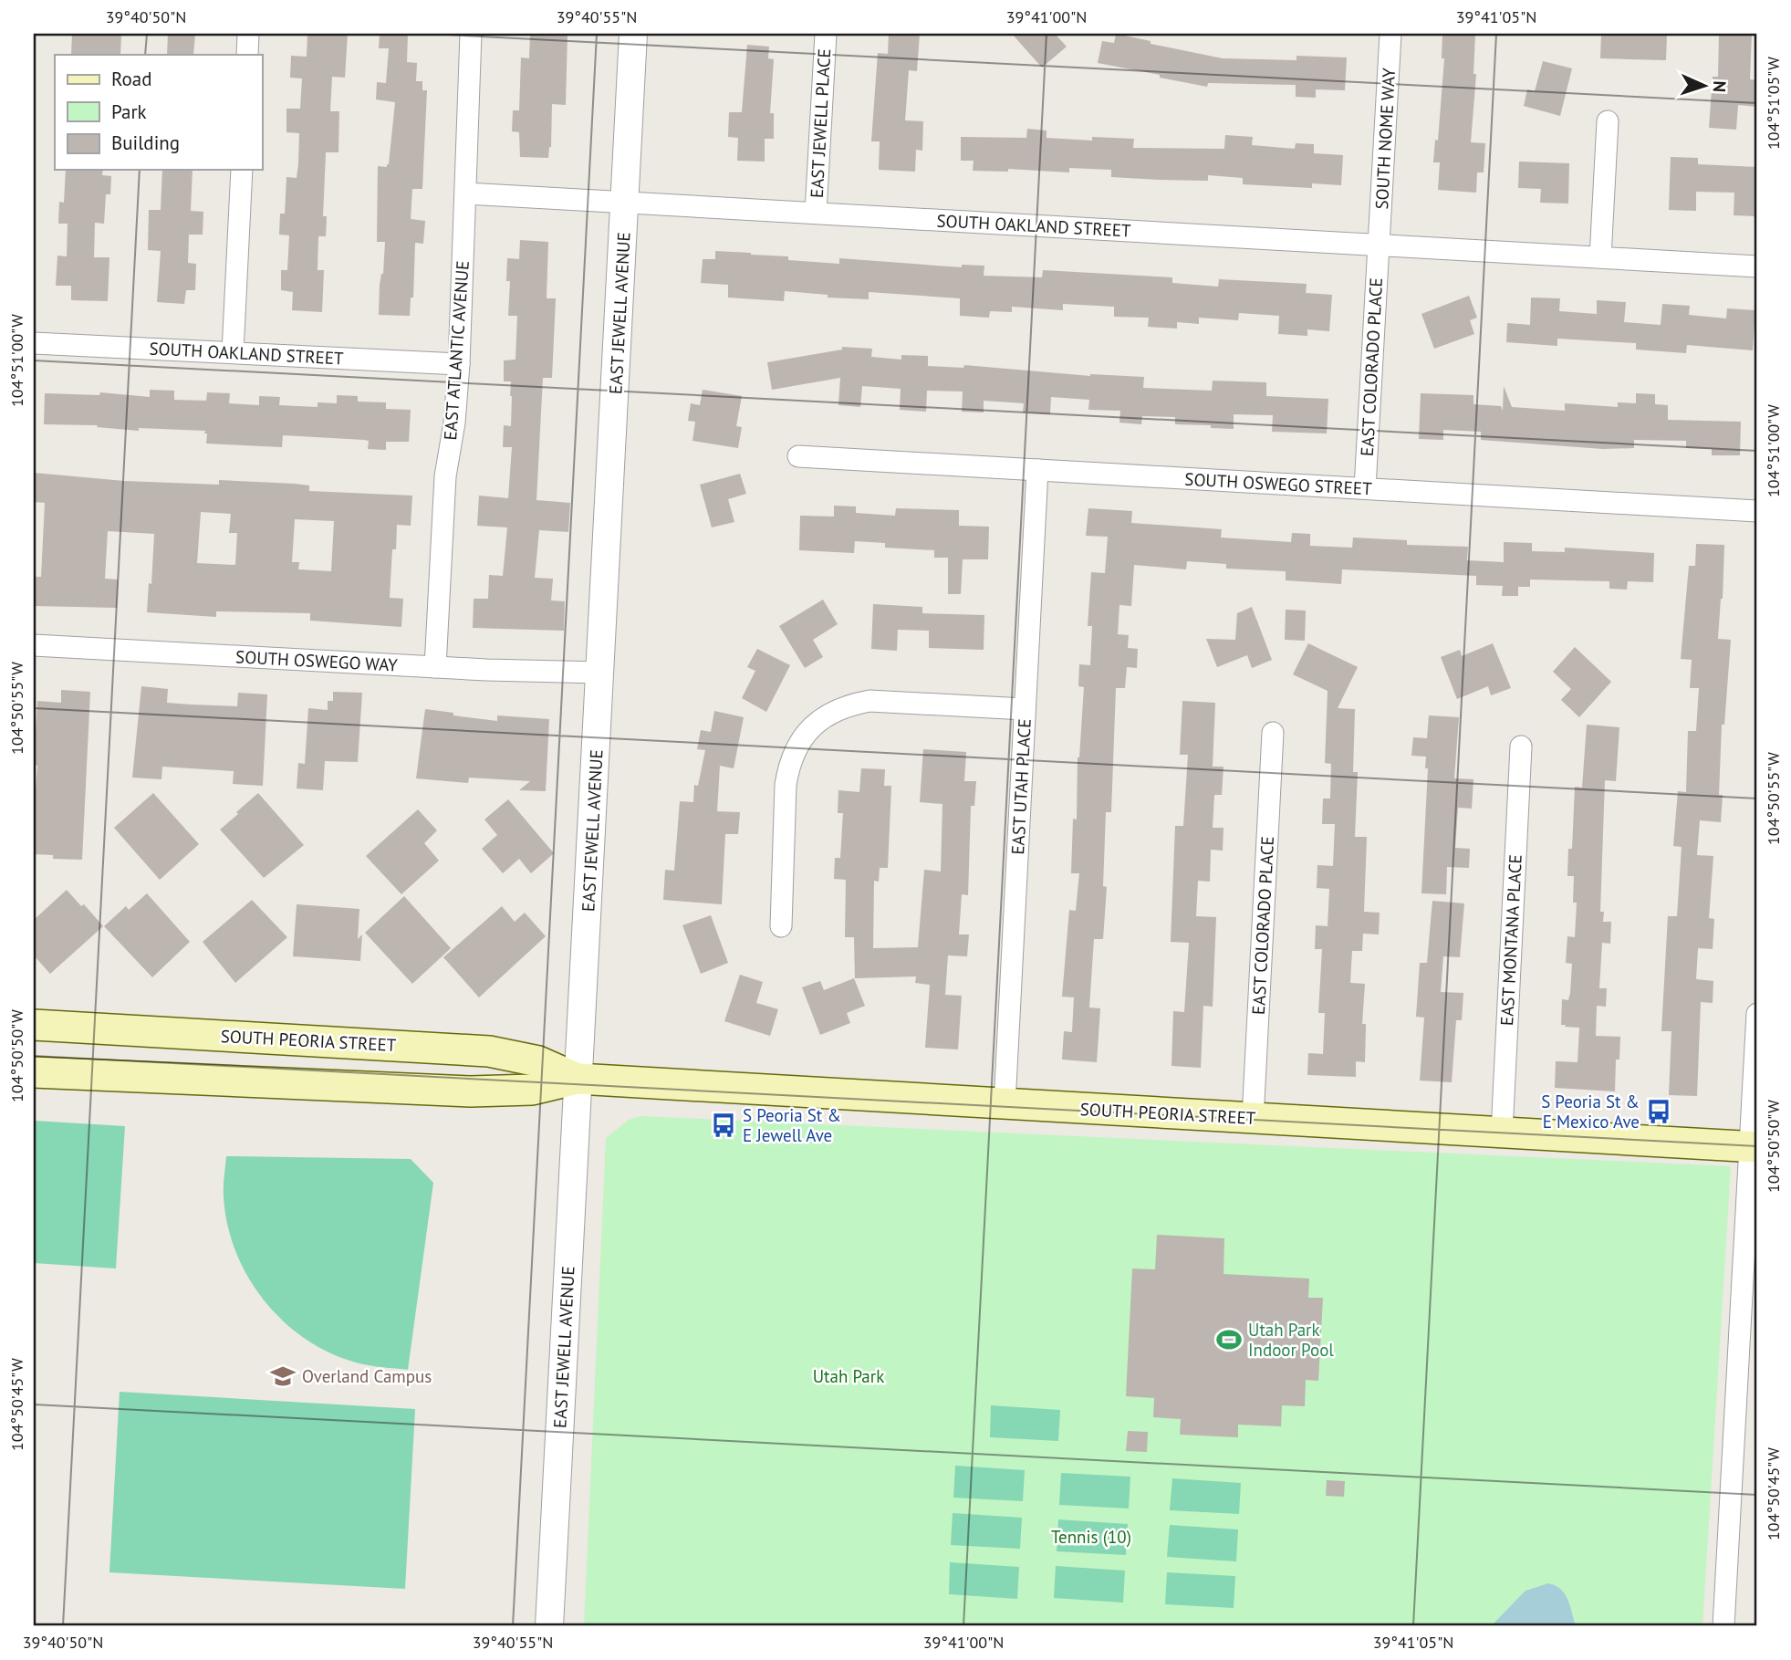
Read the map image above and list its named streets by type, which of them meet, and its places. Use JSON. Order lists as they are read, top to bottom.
{
  "streets": {
    "main road": ["SOUTH PEORIA STREET"],
    "street": [
      "EAST JEWELL PLACE",
      "SOUTH NOME WAY",
      "SOUTH OAKLAND STREET",
      "EAST JEWELL AVENUE",
      "EAST ATLANTIC AVENUE",
      "EAST COLORADO PLACE",
      "SOUTH OSWEGO STREET",
      "SOUTH OSWEGO WAY",
      "EAST UTAH PLACE",
      "EAST MONTANA PLACE"
    ]
  },
  "crossings": [
    ["EAST JEWELL PLACE", "SOUTH OAKLAND STREET"],
    ["SOUTH NOME WAY", "SOUTH OAKLAND STREET"],
    ["SOUTH NOME WAY", "EAST COLORADO PLACE"],
    ["SOUTH OAKLAND STREET", "EAST JEWELL AVENUE"],
    ["SOUTH OAKLAND STREET", "EAST ATLANTIC AVENUE"],
    ["SOUTH OAKLAND STREET", "EAST COLORADO PLACE"],
    ["EAST JEWELL AVENUE", "SOUTH OSWEGO WAY"],
    ["EAST JEWELL AVENUE", "SOUTH PEORIA STREET"],
    ["EAST ATLANTIC AVENUE", "SOUTH OSWEGO WAY"],
    ["EAST COLORADO PLACE", "SOUTH OSWEGO STREET"],
    ["EAST COLORADO PLACE", "SOUTH PEORIA STREET"],
    ["SOUTH OSWEGO STREET", "EAST UTAH PLACE"],
    ["EAST UTAH PLACE", "SOUTH PEORIA STREET"],
    ["EAST MONTANA PLACE", "SOUTH PEORIA STREET"]
  ],
  "parks": ["Utah Park", "Tennis (10)"],
  "places": {
    "bus stop": ["S Peoria St & E Mexico Ave", "S Peoria St & E Jewell Ave"],
    "sports": ["Utah Park Indoor Pool"],
    "school or university": ["Overland Campus"]
  },
  "legend": ["Road", "Park", "Building"],
  "north": "right",
  "coordinates": [
    "39°40'50\"N",
    "39°40'55\"N",
    "39°41'00\"N",
    "39°41'05\"N",
    "104°51'05\"W",
    "104°51'00\"W",
    "104°50'55\"W",
    "104°50'50\"W",
    "104°50'45\"W"
  ]
}
